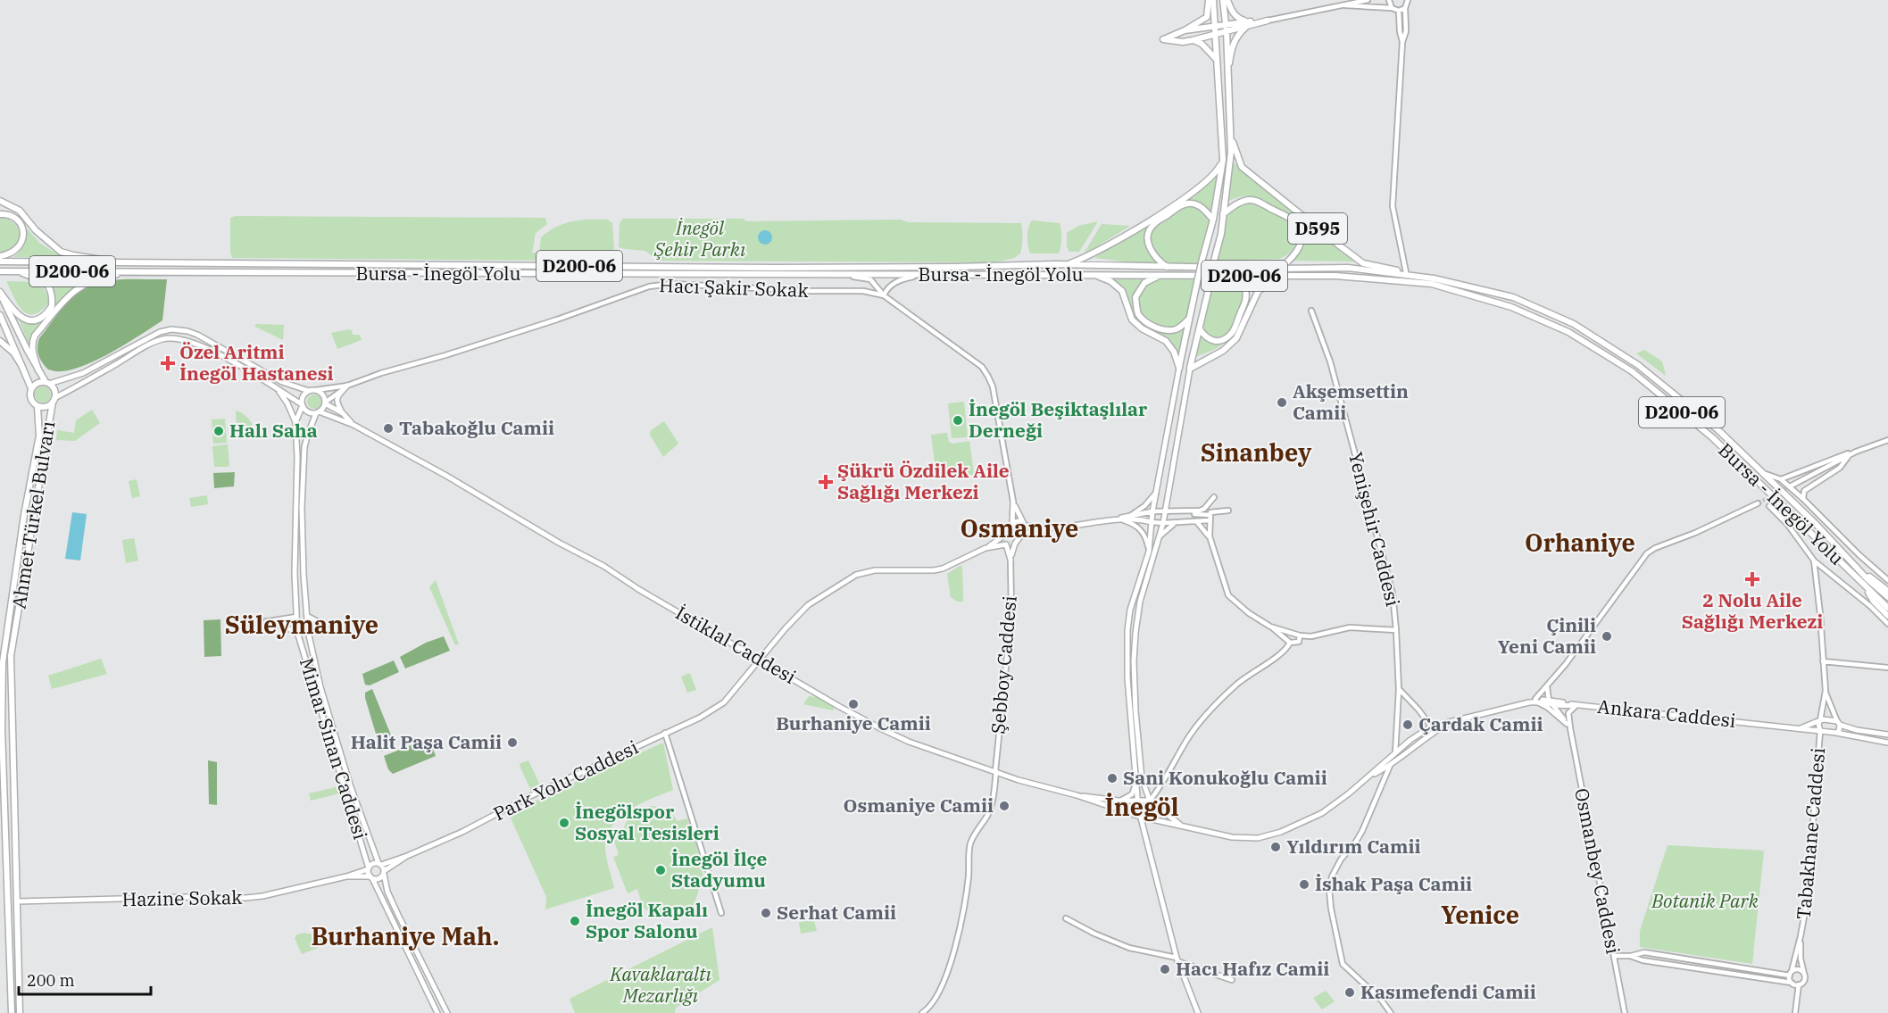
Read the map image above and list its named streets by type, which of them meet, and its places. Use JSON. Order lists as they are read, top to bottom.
{
  "streets": {
    "main road": [
      "D595",
      "D200-06",
      "Bursa - İnegöl Yolu",
      "Ahmet Türkel Bulvarı",
      "İstiklal Caddesi",
      "Ankara Caddesi",
      "Mimar Sinan Caddesi",
      "Park Yolu Caddesi",
      "Hazine Sokak"
    ],
    "street": [
      "Hacı Şakir Sokak",
      "Yenişehir Caddesi",
      "Şebboy Caddesi",
      "Tabakhane Caddesi",
      "Osmanbey Caddesi"
    ]
  },
  "crossings": [
    ["D595", "Bursa - İnegöl Yolu"],
    ["Ahmet Türkel Bulvarı", "Hazine Sokak"],
    ["İstiklal Caddesi", "Şebboy Caddesi"],
    ["İstiklal Caddesi", "Mimar Sinan Caddesi"],
    ["İstiklal Caddesi", "Park Yolu Caddesi"],
    ["Ankara Caddesi", "Tabakhane Caddesi"]
  ],
  "districts": [
    "Sinanbey",
    "Osmaniye",
    "Orhaniye",
    "Süleymaniye",
    "İnegöl",
    "Yenice",
    "Burhaniye Mah."
  ],
  "parks": ["İnegöl Şehir Parkı", "Botanik Park", "Kavaklaraltı Mezarlığı"],
  "places": {
    "health": ["Özel Aritmi İnegöl Hastanesi", "Şükrü Özdilek Aile Sağlığı Merkezi", "2 Nolu Aile Sağlığı Merkezi"],
    "other": [
      "Akşemsettin Camii",
      "İnegöl Beşiktaşlılar Derneği",
      "Tabakoğlu Camii",
      "Halı Saha",
      "Çinili Yeni Camii",
      "Burhaniye Camii",
      "Çardak Camii",
      "Halit Paşa Camii",
      "Sani Konukoğlu Camii",
      "Osmaniye Camii",
      "İnegölspor Sosyal Tesisleri",
      "Yıldırım Camii",
      "İnegöl İlçe Stadyumu",
      "İshak Paşa Camii",
      "Serhat Camii",
      "İnegöl Kapalı Spor Salonu",
      "Hacı Hafız Camii",
      "Kasımefendi Camii"
    ]
  },
  "scale_bar": "200 m"
}
